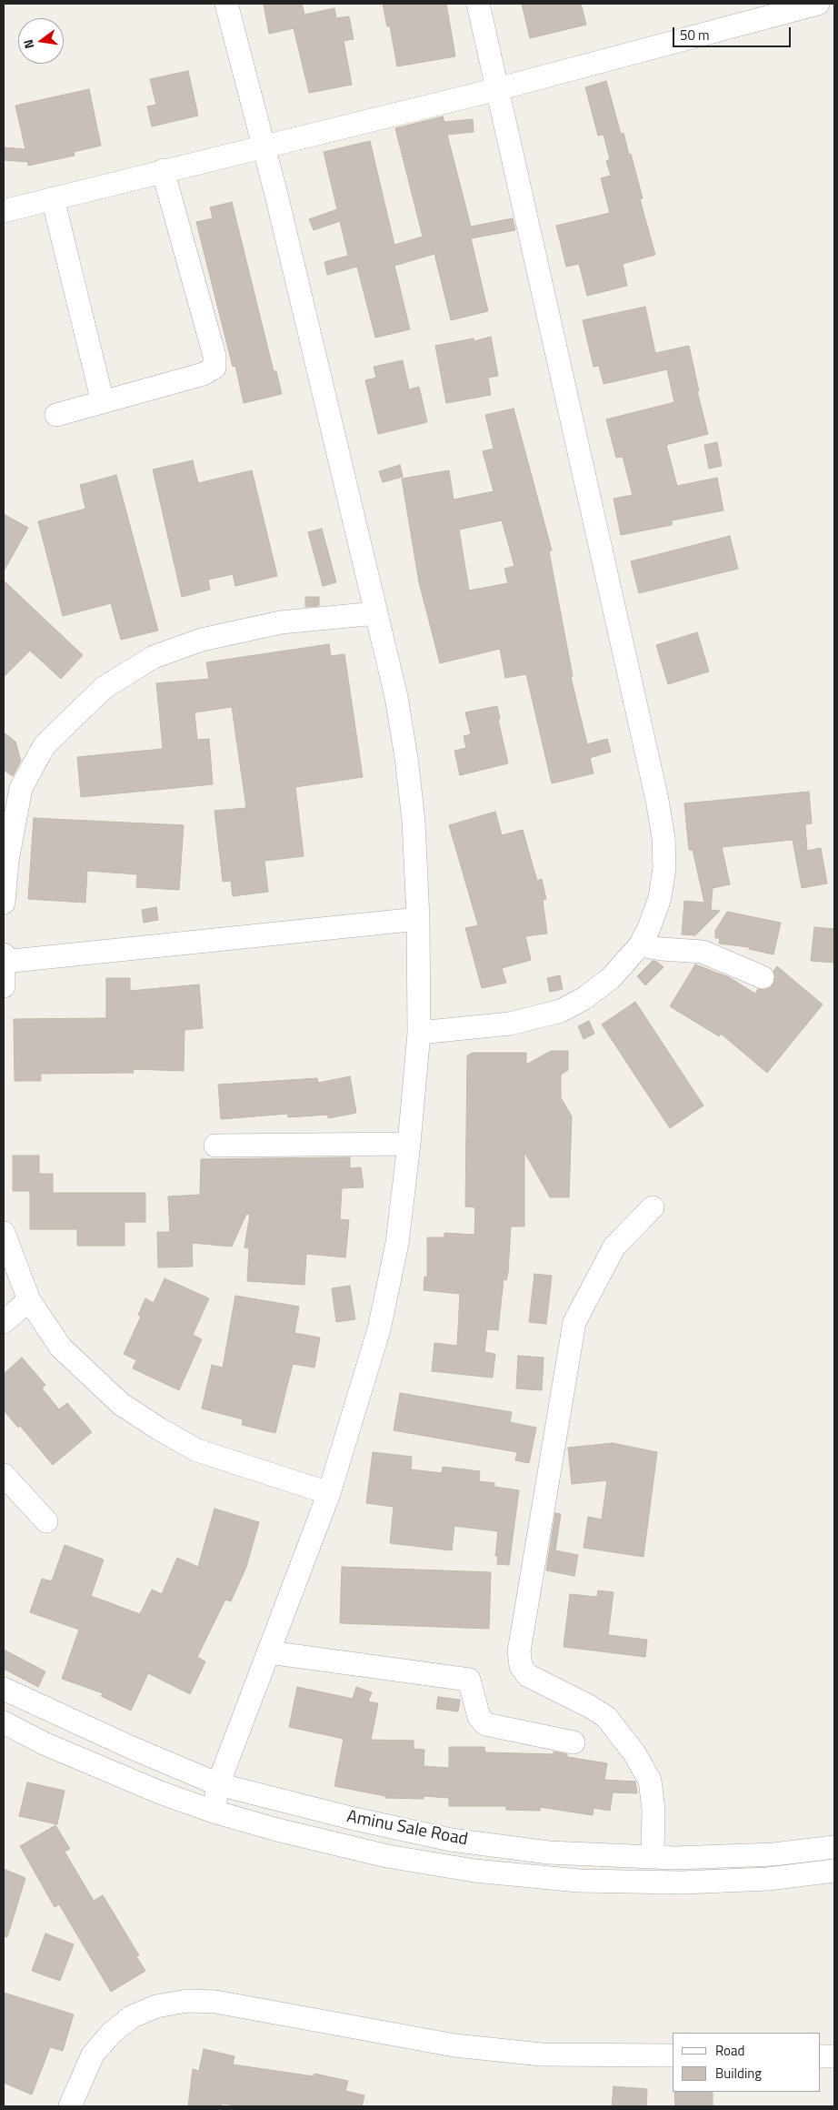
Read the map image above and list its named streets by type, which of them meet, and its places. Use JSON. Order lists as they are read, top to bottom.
{
  "streets": {
    "street": ["Aminu Sale Road"]
  },
  "legend": ["Road", "Building"],
  "scale_bar": "50 m",
  "north": "left"
}
